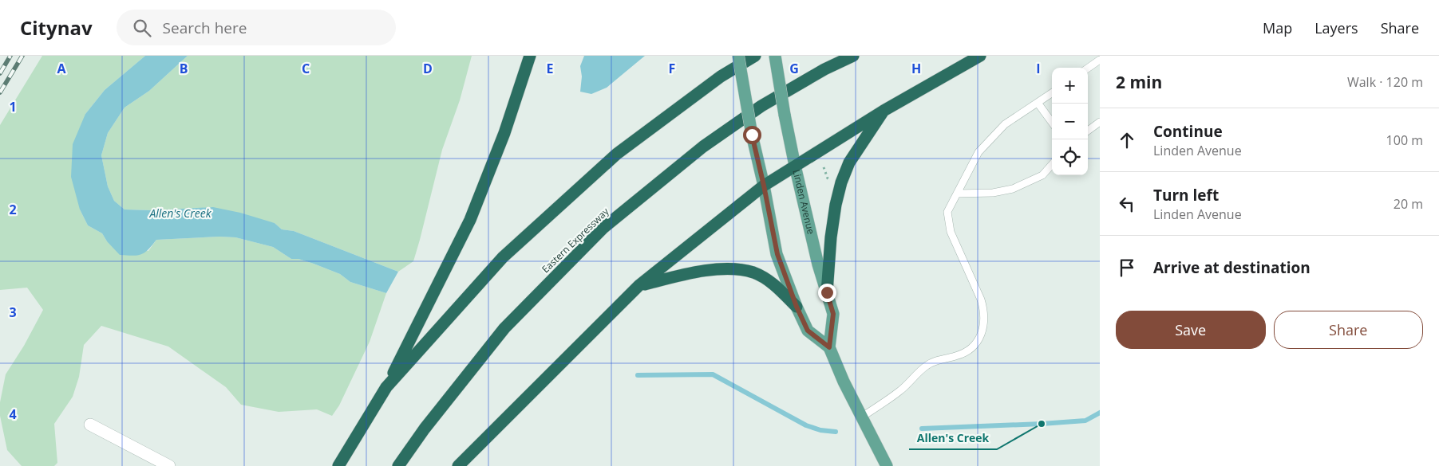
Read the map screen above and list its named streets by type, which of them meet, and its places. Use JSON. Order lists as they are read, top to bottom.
{
  "streets": {
    "highway": ["Eastern Expressway"],
    "main road": ["Linden Avenue"]
  },
  "water": ["Allen's Creek"],
  "places": ["Allen's Creek"],
  "page": {
    "header": "Citynav",
    "search": "Search here",
    "nav": ["Map", "Layers", "Share"],
    "heading": ["2 min", "Walk · 120 m"],
    "map_buttons": ["+", "−"],
    "list": [
      ["Continue", "Linden Avenue", "100 m"],
      ["Turn left", "Linden Avenue", "20 m"],
      "Arrive at destination"
    ],
    "buttons": ["Save", "Share"]
  },
  "grid": {
    "columns": [
      "A",
      "B",
      "C",
      "D",
      "E",
      "F",
      "G",
      "H",
      "I"
    ],
    "rows": [
      "1",
      "2",
      "3",
      "4"
    ]
  }
}
